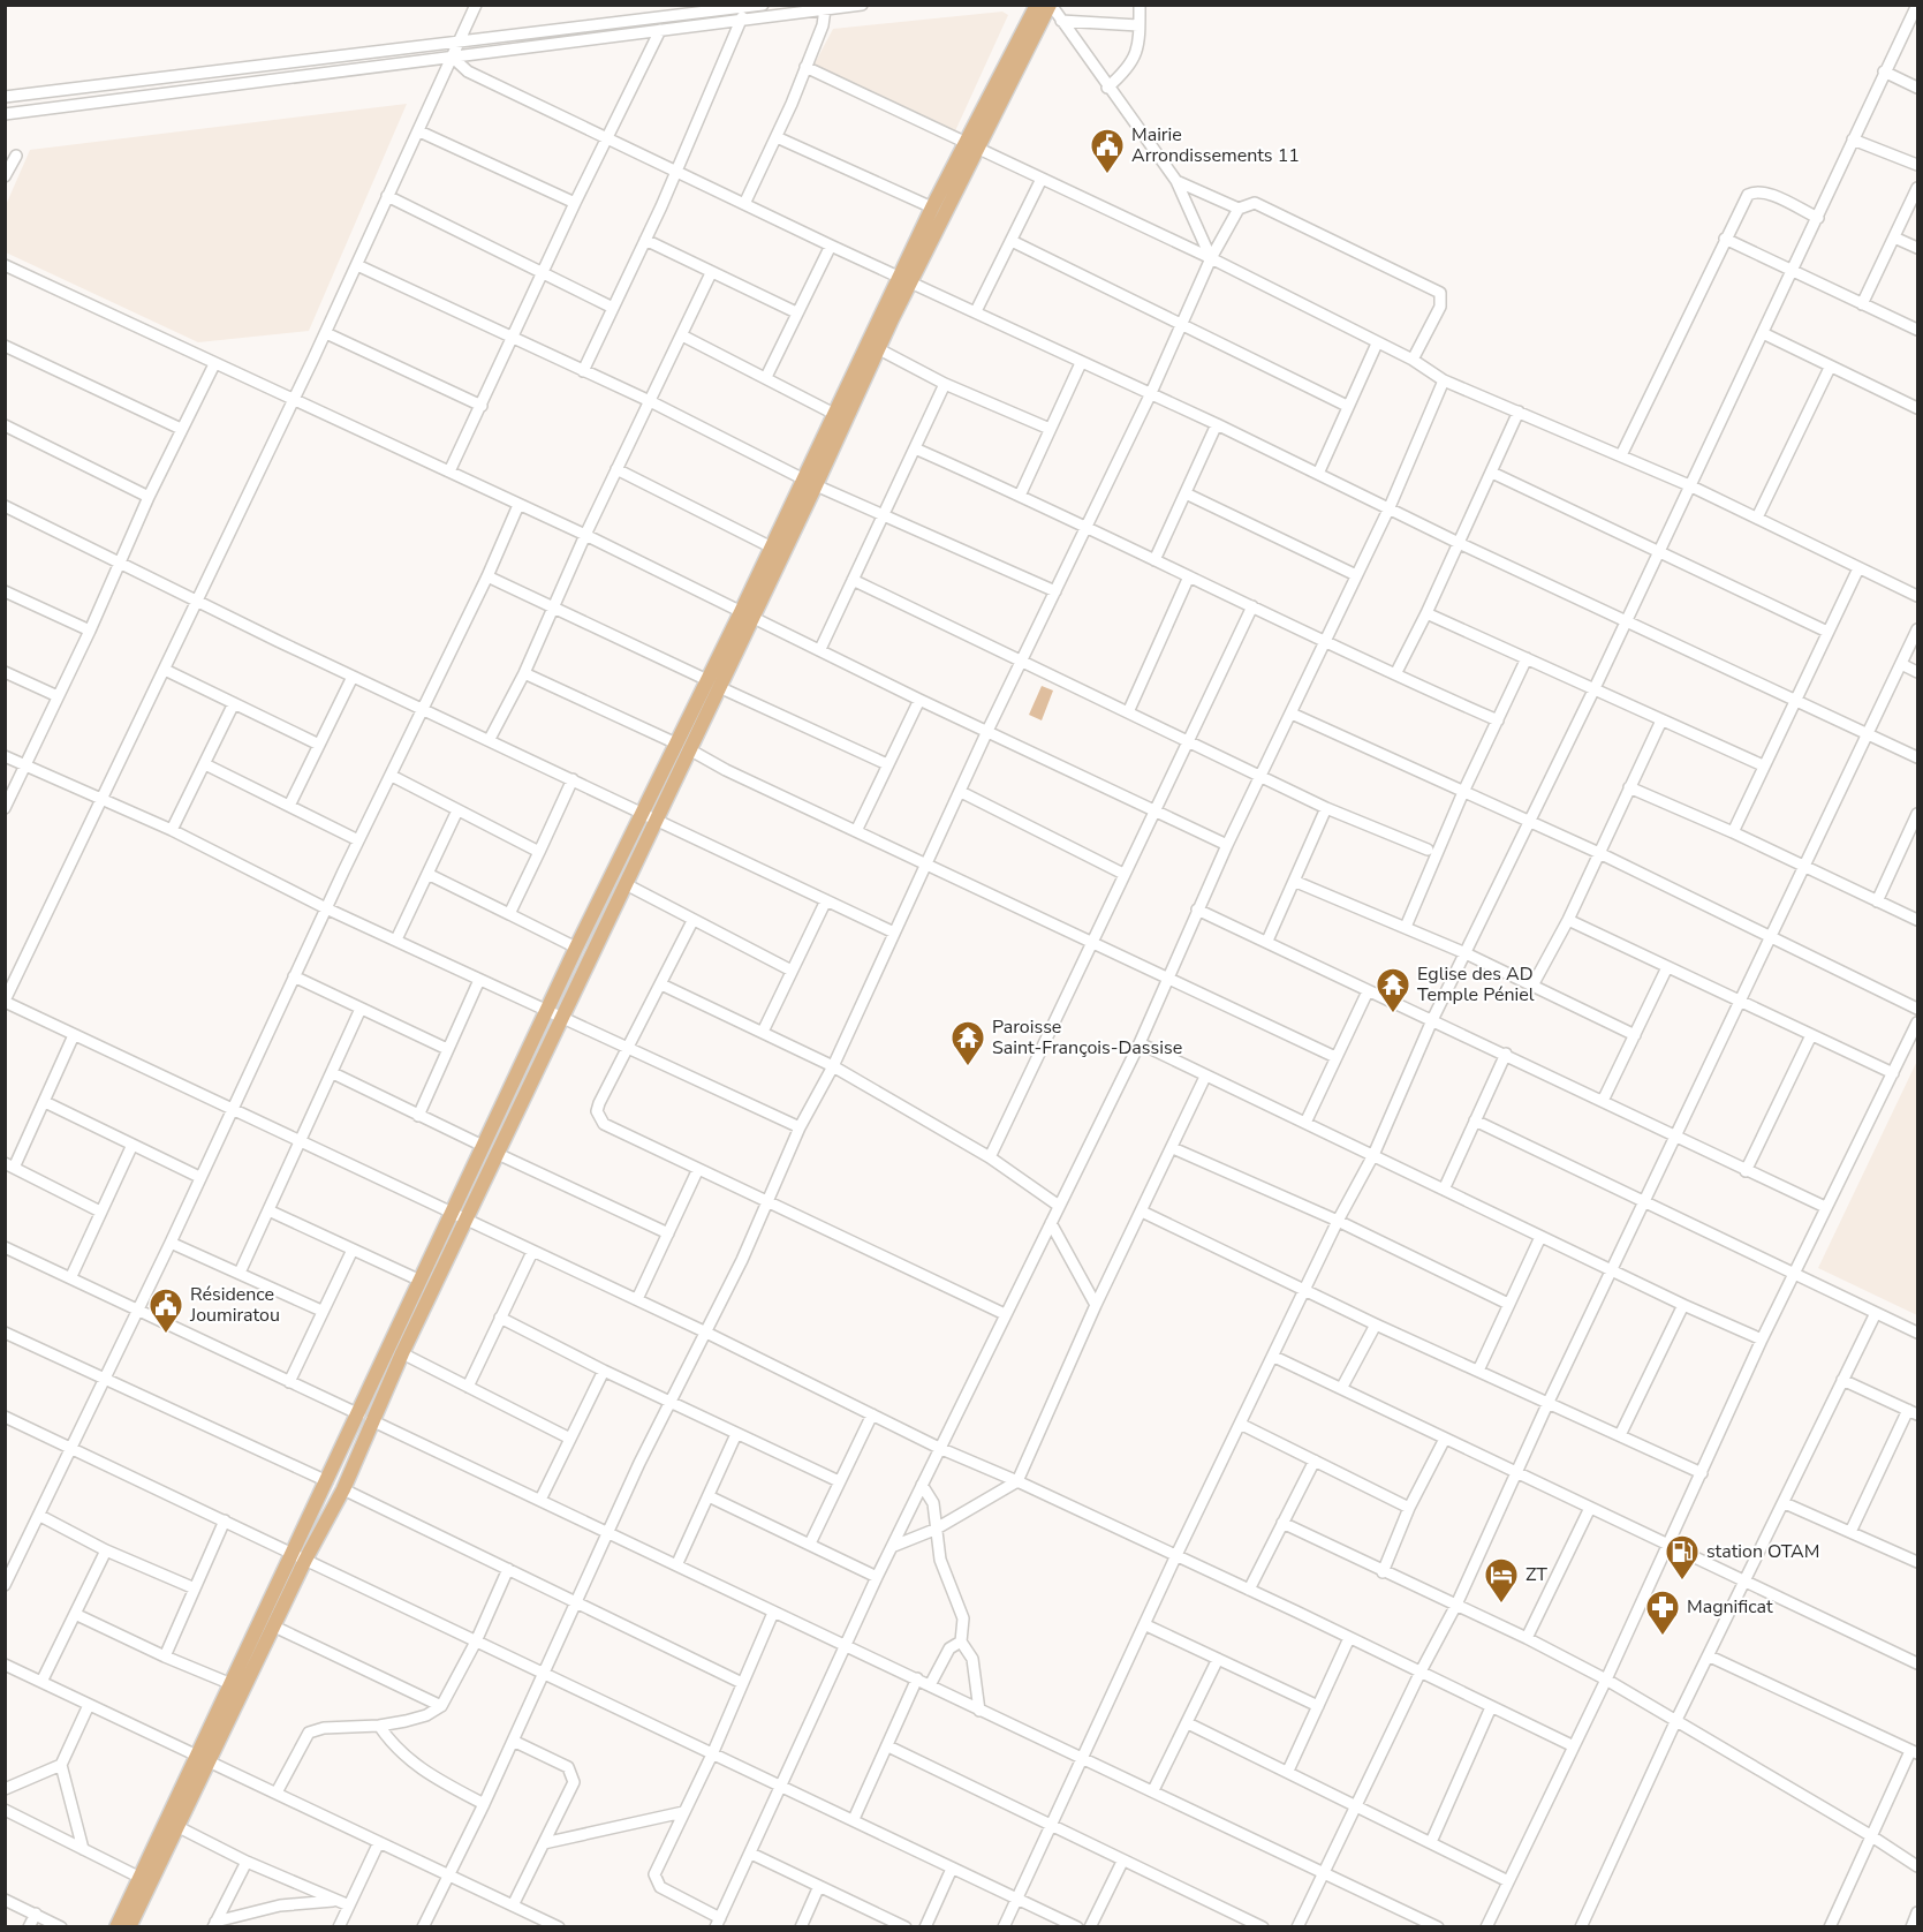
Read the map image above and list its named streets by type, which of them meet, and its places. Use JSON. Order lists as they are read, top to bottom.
{
  "places": {
    "public building": ["Mairie Arrondissements 11", "Résidence Joumiratou"],
    "temple": ["Eglise des AD Temple Péniel", "Paroisse Saint-François-Dassise"],
    "fuel station": ["station OTAM"],
    "hotel": ["ZT"],
    "pharmacy": ["Magnificat"]
  }
}
